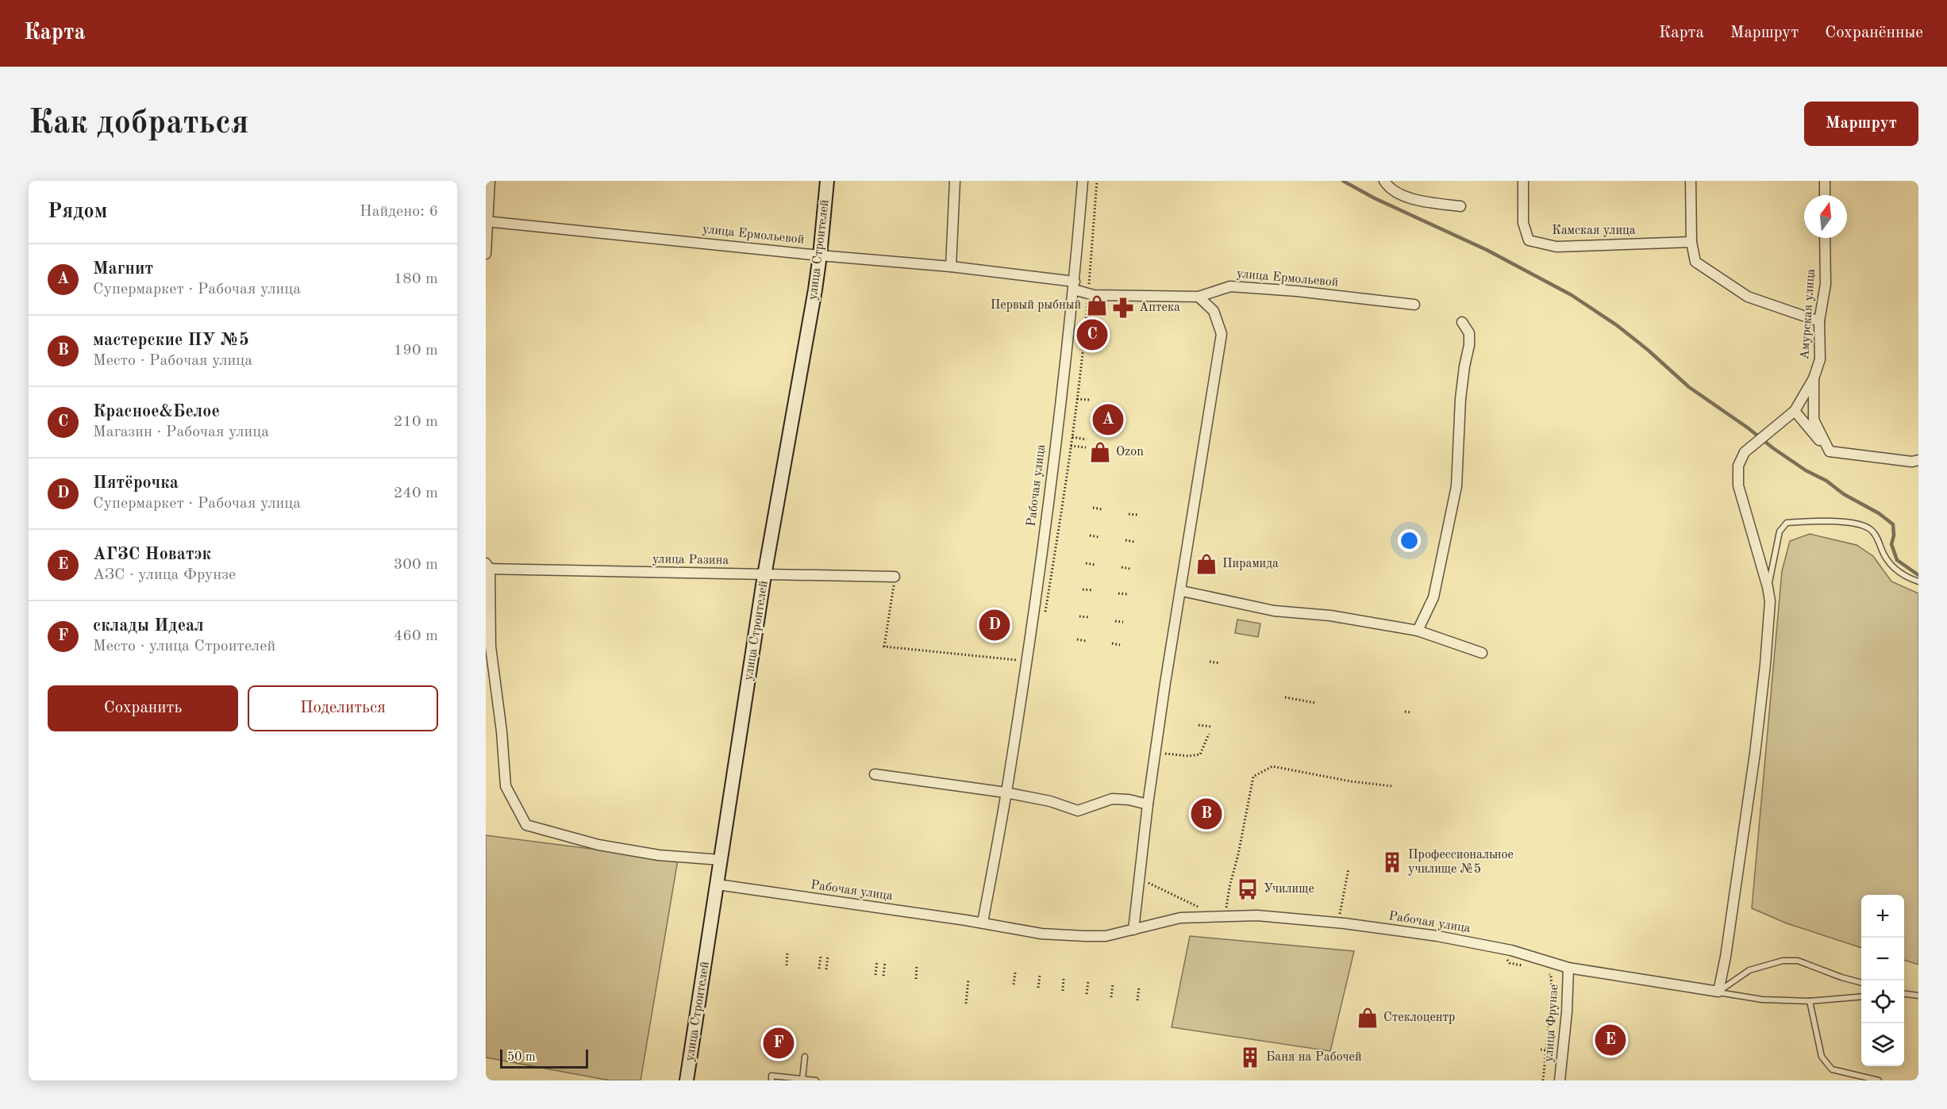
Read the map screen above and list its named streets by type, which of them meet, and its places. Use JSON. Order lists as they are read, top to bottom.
{
  "streets": {
    "street": [
      "Камская улица",
      "улица Ермольевой",
      "улица Строителей",
      "Амурская улица",
      "Рабочая улица",
      "улица Разина",
      "улица Фрунзе"
    ]
  },
  "crossings": [
    ["улица Ермольевой", "улица Строителей"],
    ["улица Ермольевой", "Рабочая улица"],
    ["улица Строителей", "Рабочая улица"],
    ["улица Строителей", "улица Разина"],
    ["Рабочая улица", "улица Фрунзе"]
  ],
  "places": {
    "shop": [
      "Первый рыбный",
      "Ozon",
      "Пирамида",
      "Стеклоцентр"
    ],
    "pharmacy": ["Аптека"],
    "building": ["Профессиональное училище №5", "Баня на Рабочей"],
    "bus stop": ["Училище"]
  },
  "scale_bar": "50 m",
  "north": "top",
  "page": {
    "header": "Карта",
    "nav": ["Карта", "Маршрут", "Сохранённые"],
    "buttons": [
      "Маршрут",
      ["Сохранить", "Поделиться"]
    ],
    "title": "Как добраться",
    "heading": ["Рядом", "Найдено: 6"],
    "list": [
      {
        "mark": "A",
        "name": "Магнит",
        "note": "Супермаркет · Рабочая улица",
        "value": "180 m"
      },
      {
        "mark": "B",
        "name": "мастерские ПУ №5",
        "note": "Место · Рабочая улица",
        "value": "190 m"
      },
      {
        "mark": "C",
        "name": "Красное&Белое",
        "note": "Магазин · Рабочая улица",
        "value": "210 m"
      },
      {
        "mark": "D",
        "name": "Пятёрочка",
        "note": "Супермаркет · Рабочая улица",
        "value": "240 m"
      },
      {
        "mark": "E",
        "name": "АГЗС Новатэк",
        "note": "АЗС · улица Фрунзе",
        "value": "300 m"
      },
      {
        "mark": "F",
        "name": "склады Идеал",
        "note": "Место · улица Строителей",
        "value": "460 m"
      }
    ],
    "pins": [
      "C",
      "A",
      "D",
      "B",
      "E",
      "F"
    ],
    "map_buttons": ["+", "−"],
    "scale": "50 m"
  }
}
